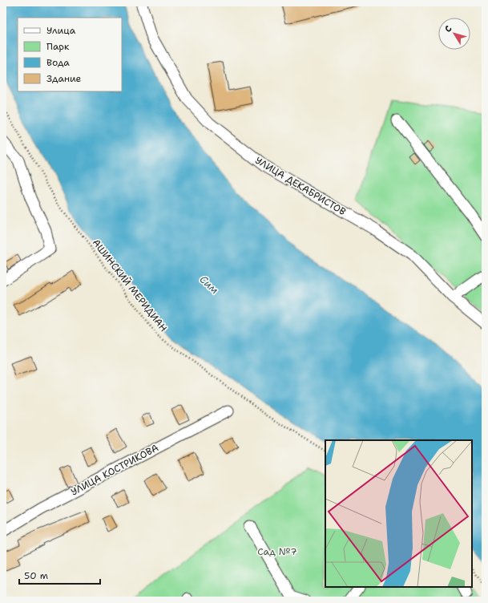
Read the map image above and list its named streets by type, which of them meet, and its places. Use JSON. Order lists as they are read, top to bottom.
{
  "streets": {
    "street": ["УЛИЦА ДЕКАБРИСТОВ", "УЛИЦА КОСТРИКОВА"],
    "path": ["АШИНСКИЙ МЕРИДИАН"]
  },
  "water": ["Сим"],
  "parks": ["Сад №7"],
  "legend": [
    "Улица",
    "Парк",
    "Вода",
    "Здание"
  ],
  "scale_bar": "50 m",
  "north": "top left"
}
